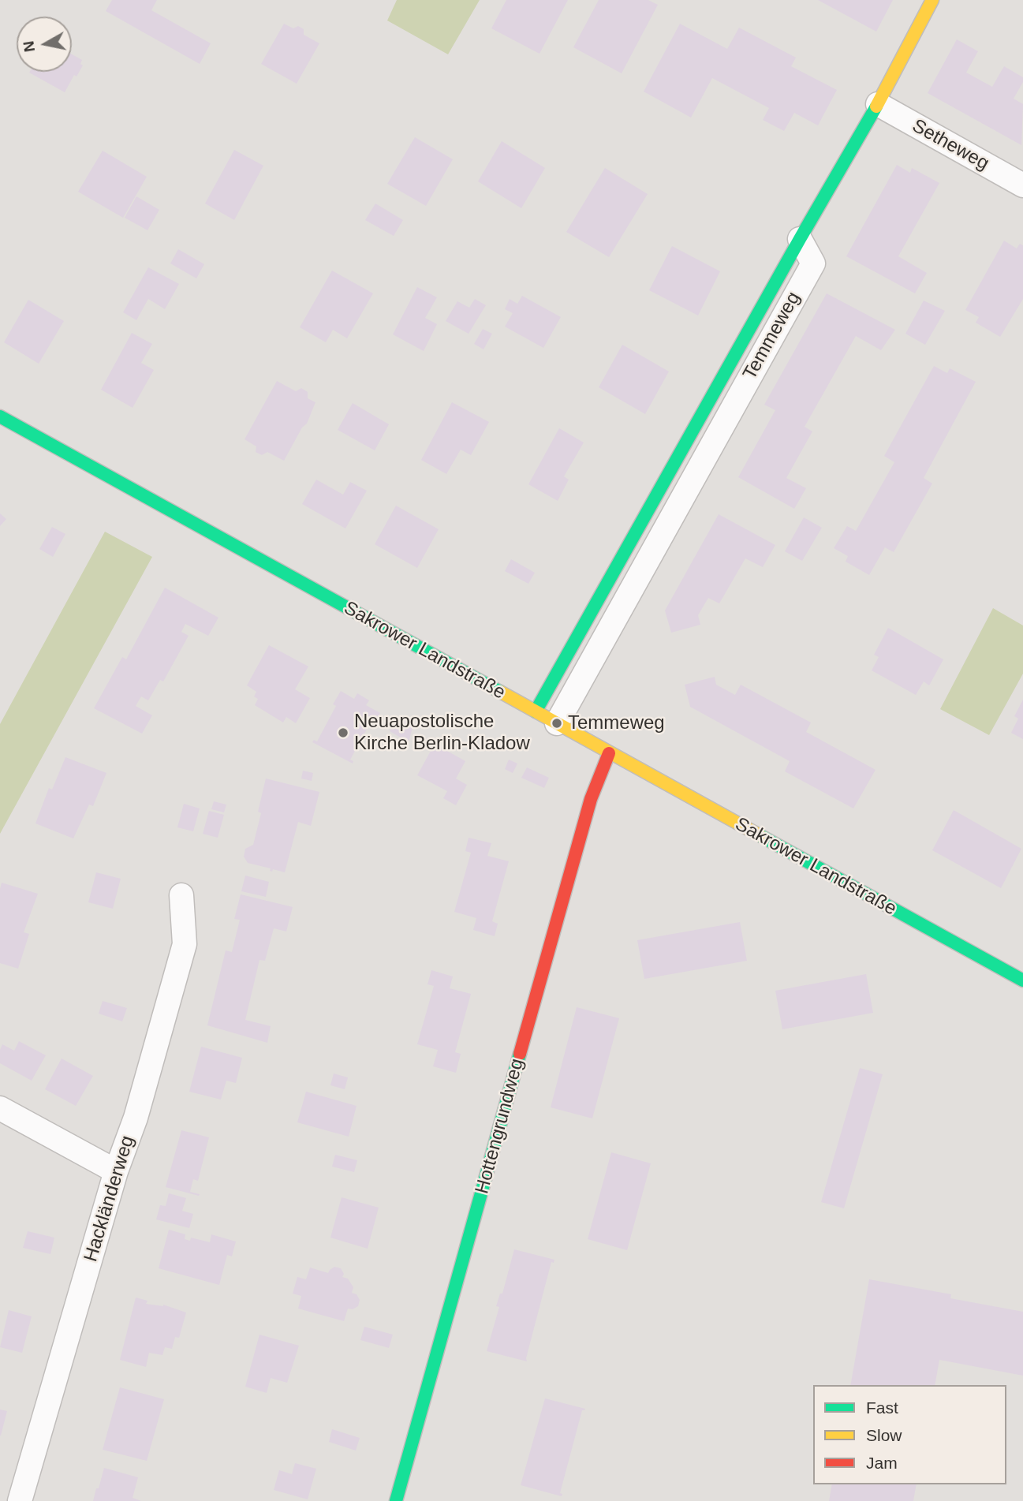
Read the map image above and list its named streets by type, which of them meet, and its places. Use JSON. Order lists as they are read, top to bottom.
{
  "streets": {
    "street": [
      "Setheweg",
      "Temmeweg",
      "Sakrower Landstraße",
      "Hottengrundweg",
      "Hackländerweg"
    ]
  },
  "crossings": [
    ["Setheweg", "Temmeweg"],
    ["Temmeweg", "Sakrower Landstraße"],
    ["Sakrower Landstraße", "Hottengrundweg"]
  ],
  "places": ["Temmeweg", "Neuapostolische Kirche Berlin-Kladow"],
  "legend": ["Fast", "Slow", "Jam"],
  "north": "left"
}
